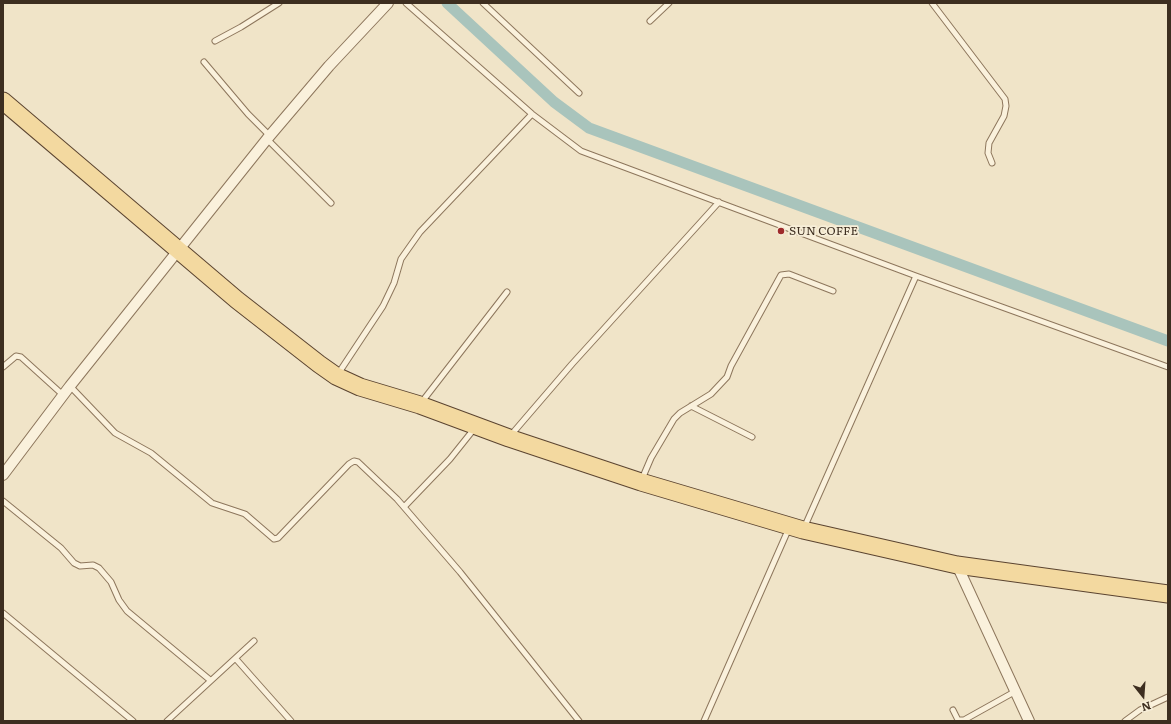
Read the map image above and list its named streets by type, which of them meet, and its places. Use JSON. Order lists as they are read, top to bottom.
{
  "places": ["SUN COFFE"],
  "north": "bottom"
}
